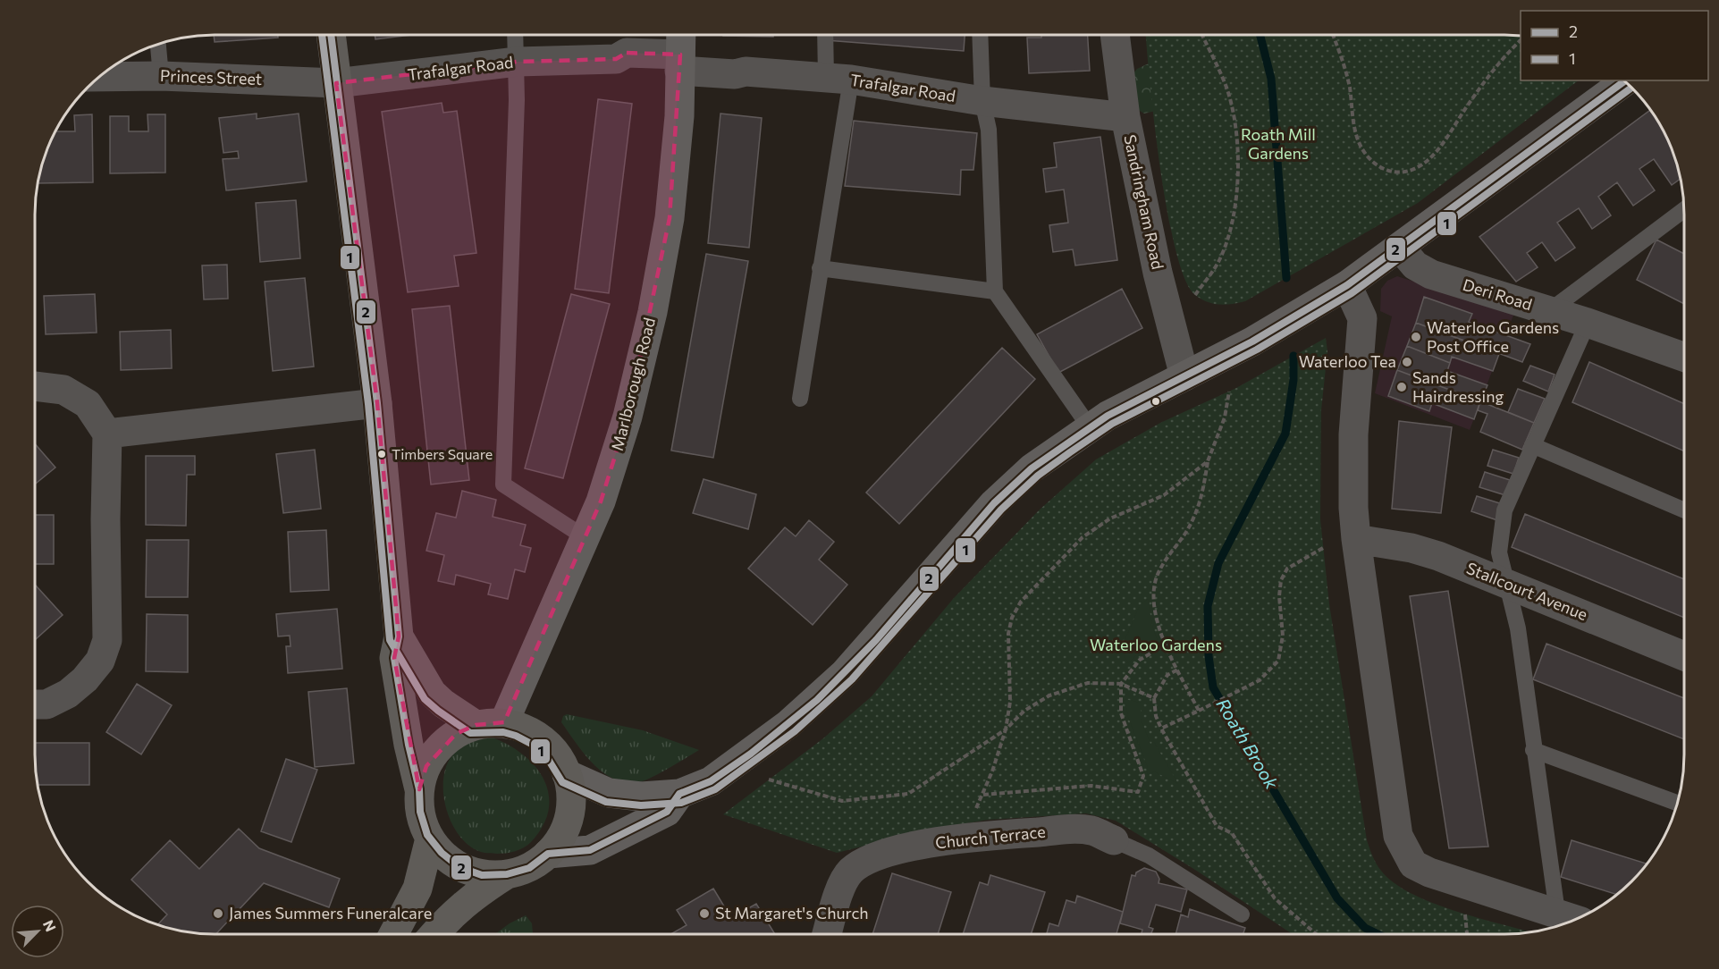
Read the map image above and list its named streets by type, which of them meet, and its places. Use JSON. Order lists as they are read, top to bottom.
{
  "streets": {
    "street": [
      "Trafalgar Road",
      "Princes Street",
      "Sandringham Road",
      "Deri Road",
      "Marlborough Road",
      "Stallcourt Avenue",
      "Church Terrace"
    ]
  },
  "crossings": [
    ["Trafalgar Road", "Princes Street"],
    ["Trafalgar Road", "Sandringham Road"],
    ["Trafalgar Road", "Marlborough Road"]
  ],
  "water": ["Roath Brook"],
  "parks": ["Roath Mill Gardens", "Waterloo Gardens"],
  "places": [
    "Waterloo Gardens Post Office",
    "Waterloo Tea",
    "Sands Hairdressing",
    "Timbers Square",
    "James Summers Funeralcare",
    "St Margaret's Church"
  ],
  "lines": ["transit line 2", "transit line 1"],
  "legend": ["2", "1"],
  "north": "top right"
}
